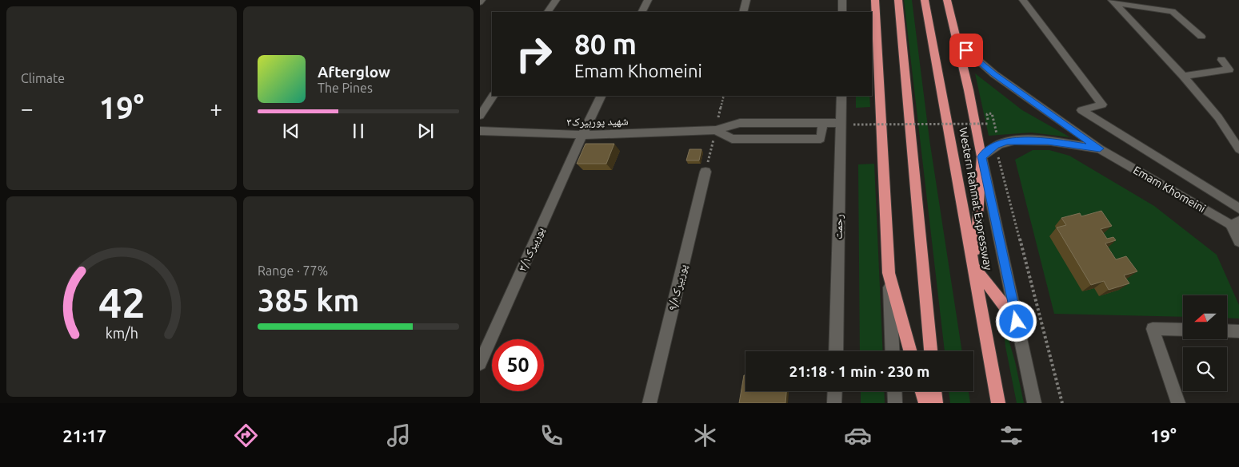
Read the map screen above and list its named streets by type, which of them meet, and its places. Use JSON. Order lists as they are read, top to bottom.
{
  "streets": {
    "highway": ["Western Rahmat Expressway"],
    "street": [
      "شهید پوربیرک۳",
      "Emam Khomeini",
      "رحمت",
      "پوربیرک۳/۱",
      "پوربیرک۹/۸"
    ]
  },
  "crossings": [
    ["شهید پوربیرک۳", "پوربیرک۳/۱"]
  ],
  "north": "left",
  "page": {
    "tile": [
      "Climate",
      ["Range · 77%", "385 km"]
    ],
    "turn": ["80 m", "Emam Khomeini"],
    "song": ["Afterglow", "The Pines"],
    "heat": ["−", "19°", "+"],
    "limit": "50",
    "trip": "21:18 · 1 min · 230 m",
    "tabs": ["21:17", "19°"],
    "gauge": ["42", "km/h"]
  }
}
